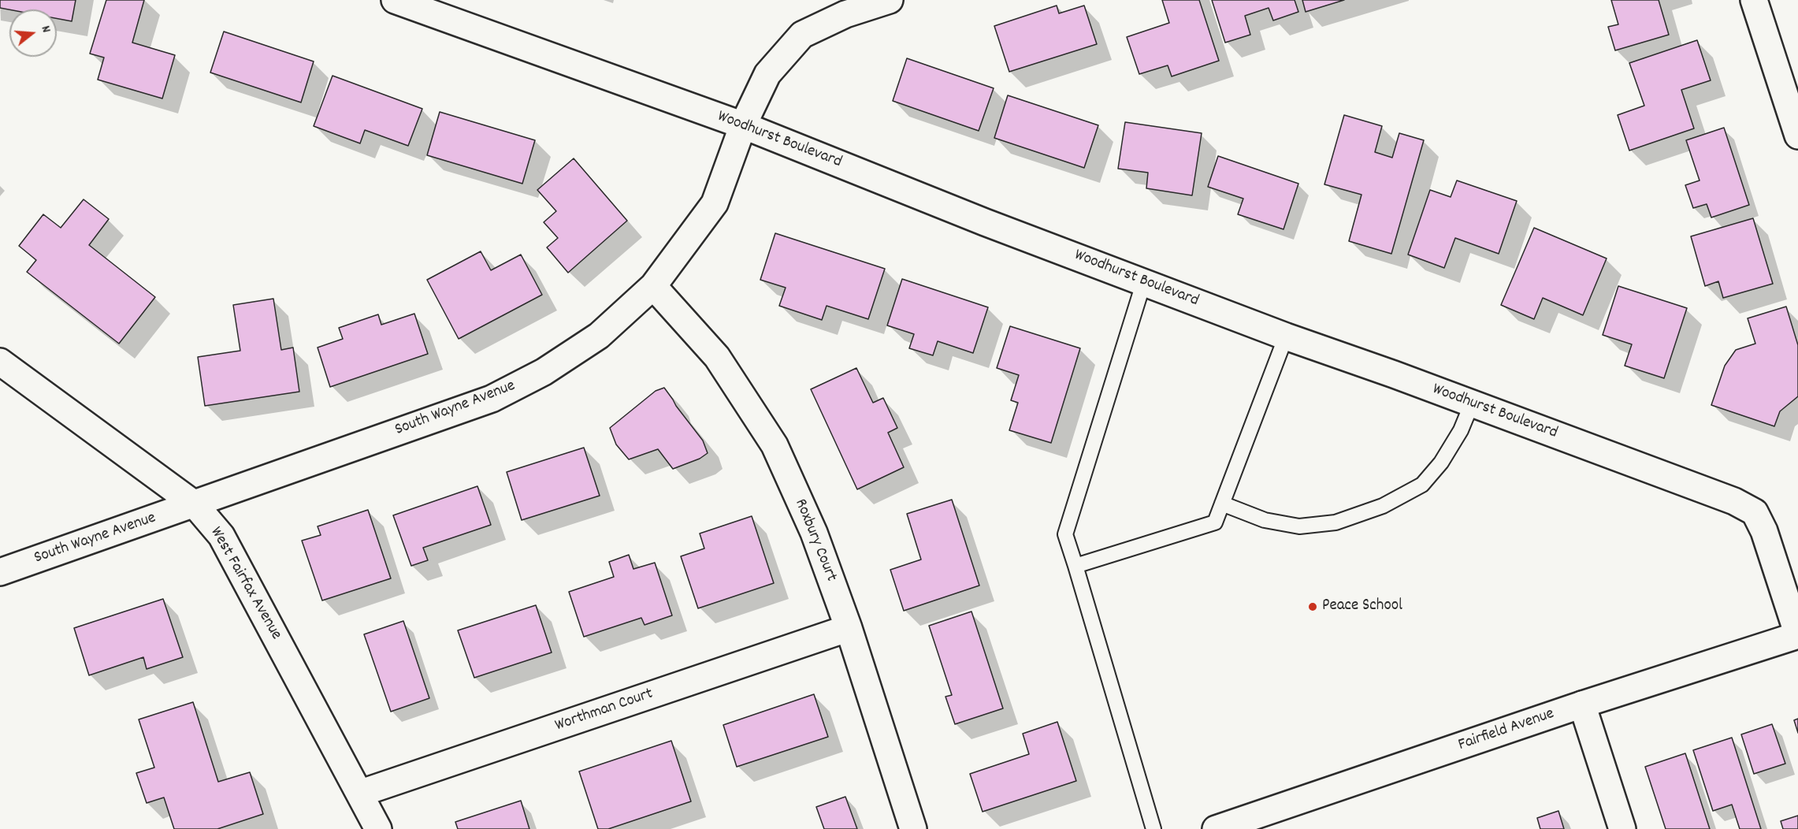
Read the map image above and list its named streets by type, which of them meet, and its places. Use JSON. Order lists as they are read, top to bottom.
{
  "streets": {
    "street": [
      "Woodhurst Boulevard",
      "South Wayne Avenue",
      "Roxbury Court",
      "West Fairfax Avenue",
      "Worthman Court",
      "Fairfield Avenue"
    ]
  },
  "crossings": [
    ["Woodhurst Boulevard", "South Wayne Avenue"],
    ["Woodhurst Boulevard", "Fairfield Avenue"],
    ["South Wayne Avenue", "Roxbury Court"],
    ["South Wayne Avenue", "West Fairfax Avenue"],
    ["Roxbury Court", "Worthman Court"],
    ["West Fairfax Avenue", "Worthman Court"]
  ],
  "places": ["Peace School"],
  "north": "right"
}
